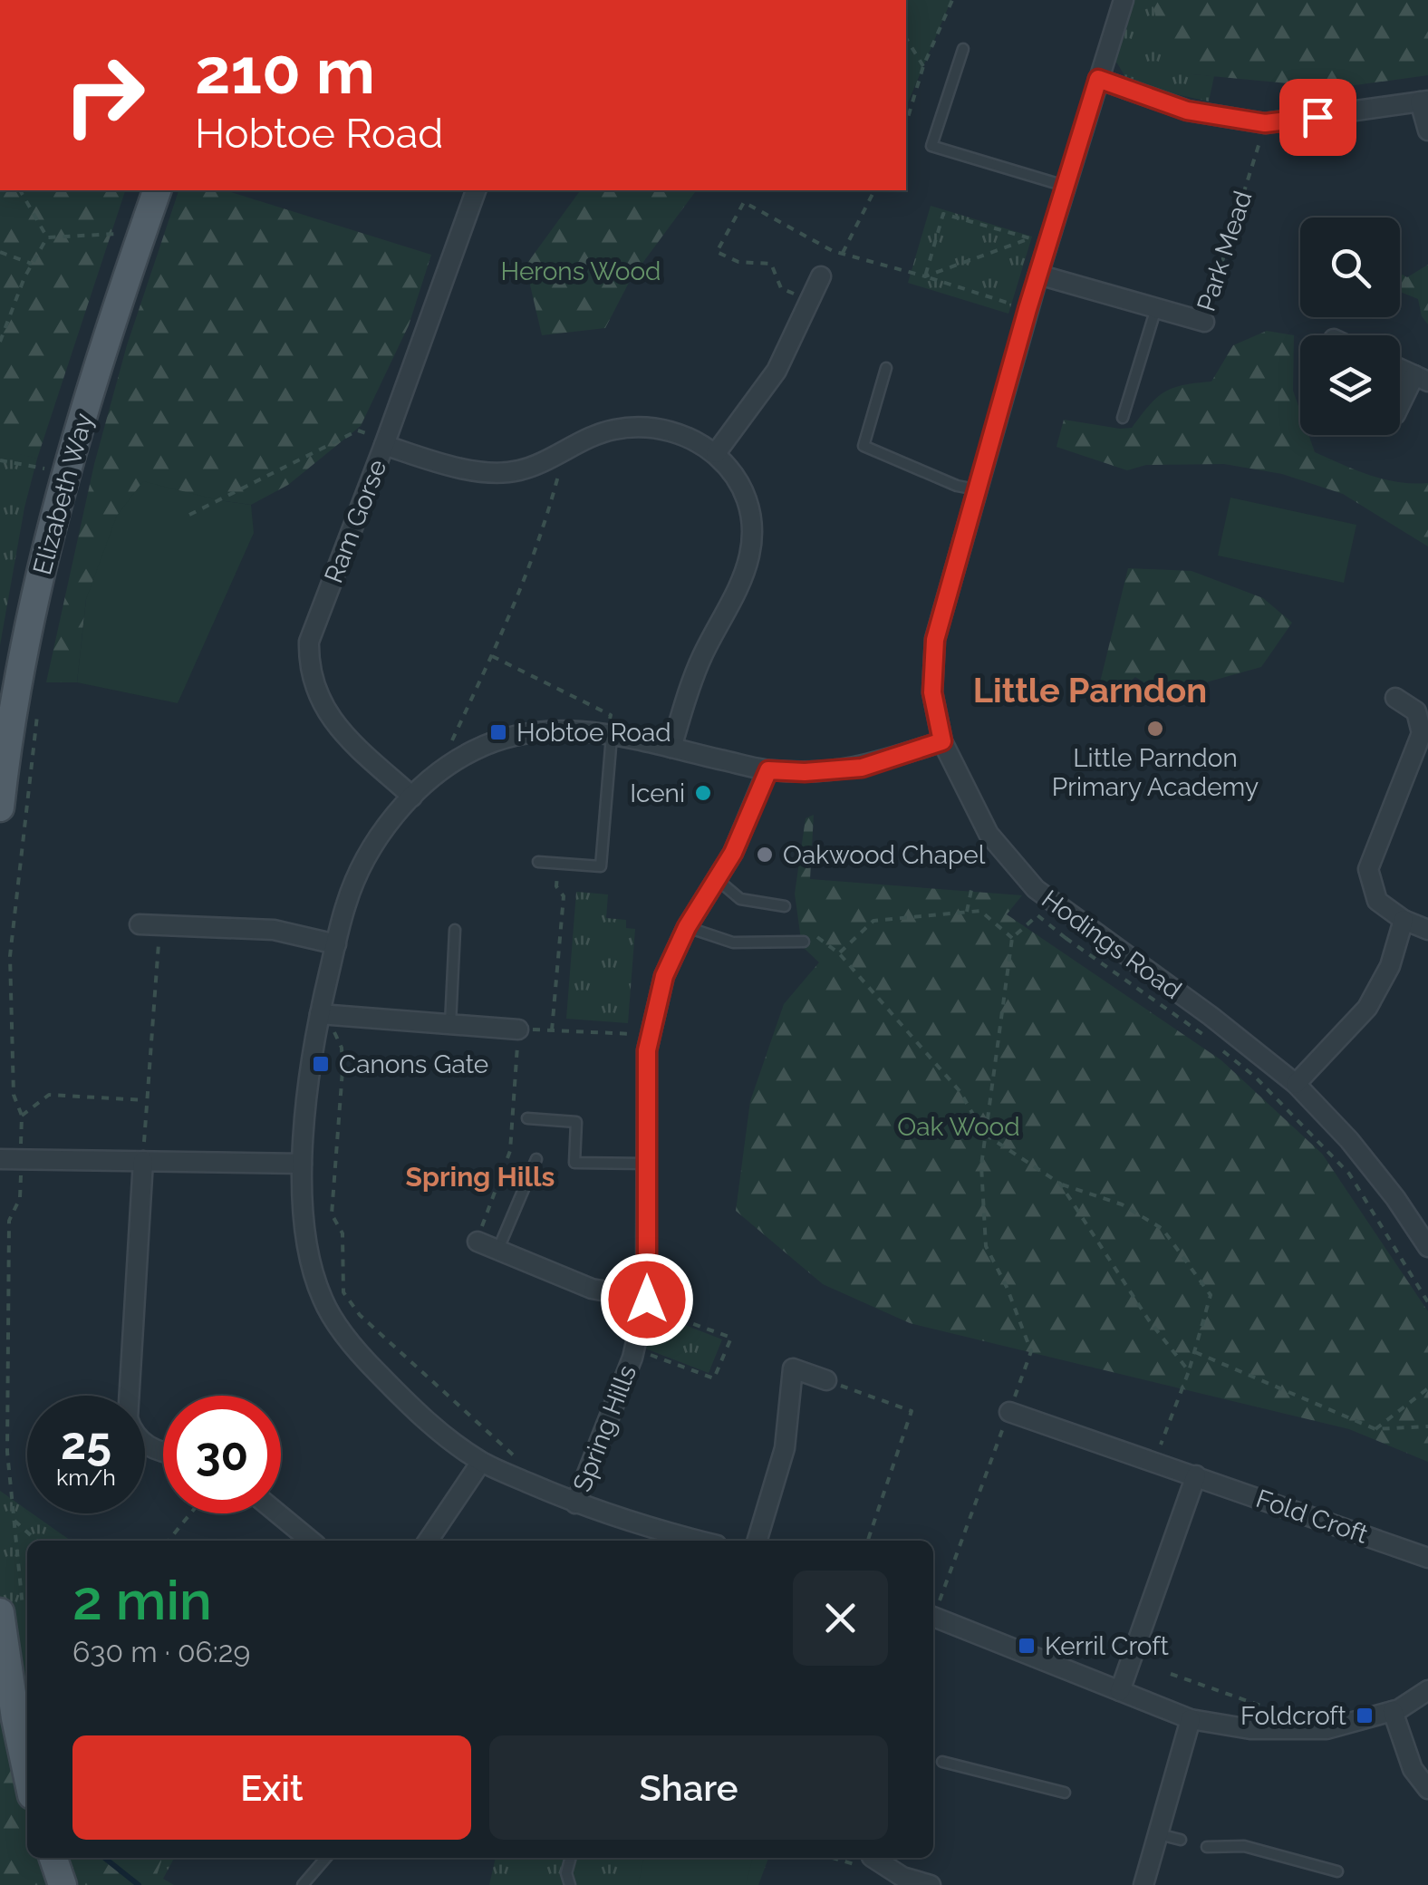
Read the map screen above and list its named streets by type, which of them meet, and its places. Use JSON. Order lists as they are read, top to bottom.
{
  "streets": {
    "main road": ["Elizabeth Way"],
    "street": [
      "Park Mead",
      "Ram Gorse",
      "Hodings Road",
      "Spring Hills",
      "Fold Croft"
    ]
  },
  "crossings": [
    ["Park Mead", "Hodings Road"]
  ],
  "districts": ["Little Parndon", "Spring Hills"],
  "parks": ["Herons Wood", "Oak Wood"],
  "places": {
    "other": ["Little Parndon Primary Academy", "Iceni", "Oakwood Chapel"],
    "transit": [
      "Hobtoe Road",
      "Canons Gate",
      "Kerril Croft",
      "Foldcroft"
    ]
  },
  "page": {
    "turn": ["210 m", "Hobtoe Road"],
    "speed": "25 km/h",
    "limit": "30",
    "heading": ["2 min", "630 m · 06:29"],
    "buttons": ["Exit", "Share"]
  }
}
